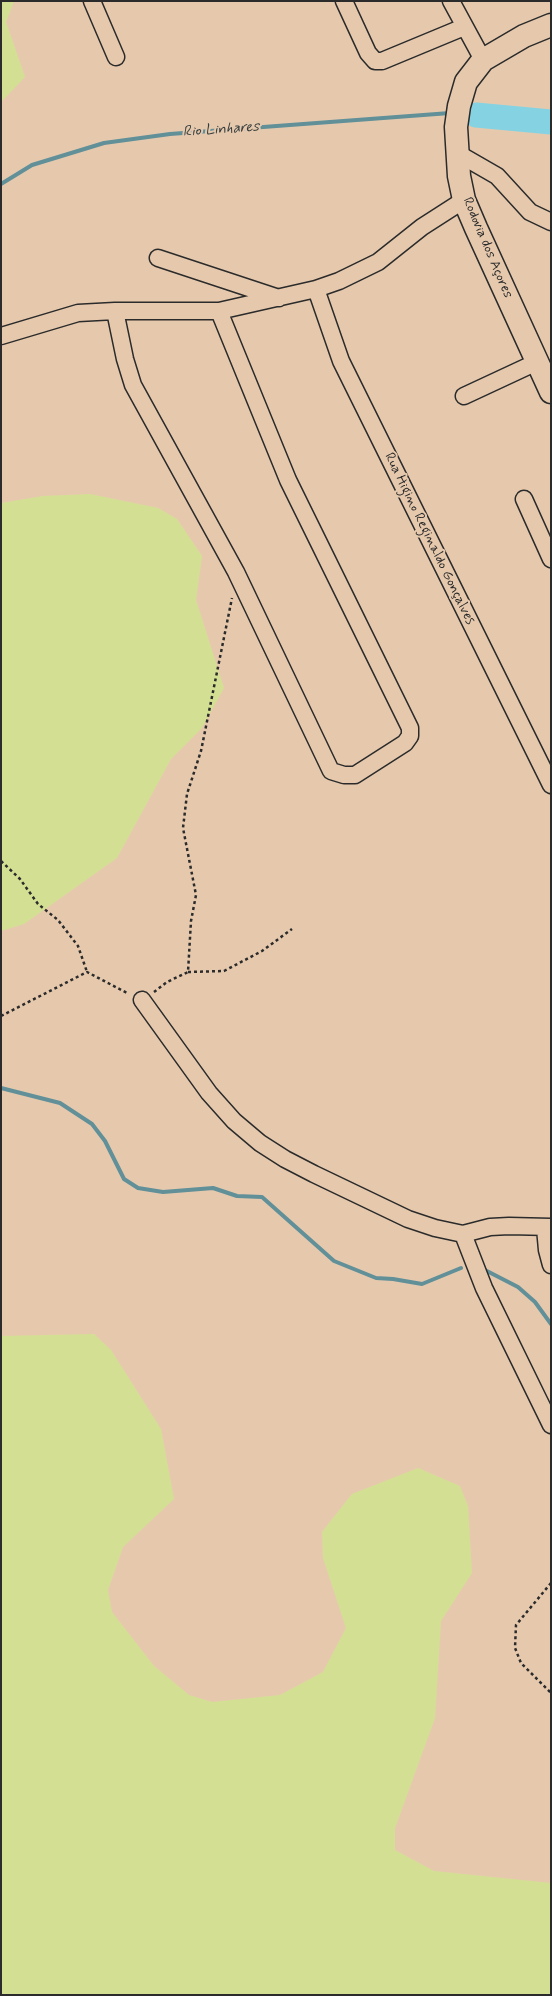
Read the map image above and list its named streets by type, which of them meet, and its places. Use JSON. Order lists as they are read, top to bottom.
{
  "streets": {
    "street": ["Rodovia dos Açores", "Rua Higino Reginaldo Gonçalves"]
  },
  "water": ["Rio Linhares"]
}
